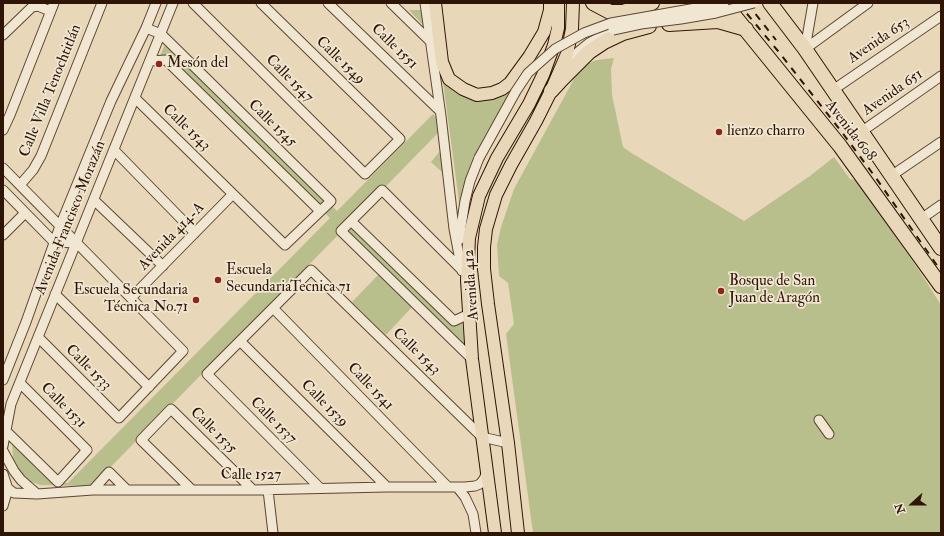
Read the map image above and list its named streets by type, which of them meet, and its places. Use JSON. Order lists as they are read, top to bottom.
{
  "streets": {
    "highway": ["Avenida 608"],
    "main road": ["Avenida 412"],
    "street": [
      "Avenida 653",
      "Calle 1551",
      "Calle 1549",
      "Calle 1547",
      "Calle Villa Tenochtitlán",
      "Avenida 651",
      "Calle 1545",
      "Calle 1543",
      "Avenida Francisco Morazán",
      "Avenida 414-A",
      "Calle 1533",
      "Calle 1541",
      "Calle 1539",
      "Calle 1531",
      "Calle 1537",
      "Calle 1535",
      "Calle 1527"
    ]
  },
  "crossings": [
    ["Avenida 653", "Avenida 608"],
    ["Calle 1551", "Avenida 412"],
    ["Calle 1549", "Calle 1547"],
    ["Avenida 651", "Avenida 608"],
    ["Calle 1545", "Calle 1543"],
    ["Calle 1545", "Avenida Francisco Morazán"],
    ["Calle 1543", "Avenida Francisco Morazán"],
    ["Calle 1543", "Avenida 414-A"],
    ["Calle 1543", "Avenida 412"],
    ["Calle 1543", "Calle 1541"],
    ["Avenida Francisco Morazán", "Calle 1533"],
    ["Avenida Francisco Morazán", "Calle 1531"],
    ["Avenida 412", "Calle 1527"],
    ["Calle 1541", "Calle 1527"],
    ["Calle 1539", "Calle 1537"],
    ["Calle 1539", "Calle 1527"],
    ["Calle 1537", "Calle 1527"],
    ["Calle 1535", "Calle 1527"]
  ],
  "places": [
    "Mesón del",
    "lienzo charro",
    "Escuela SecundariaTecnica 71",
    "Bosque de San Juan de Aragón",
    "Escuela Secundaria Técnica No.71"
  ],
  "north": "left"
}
